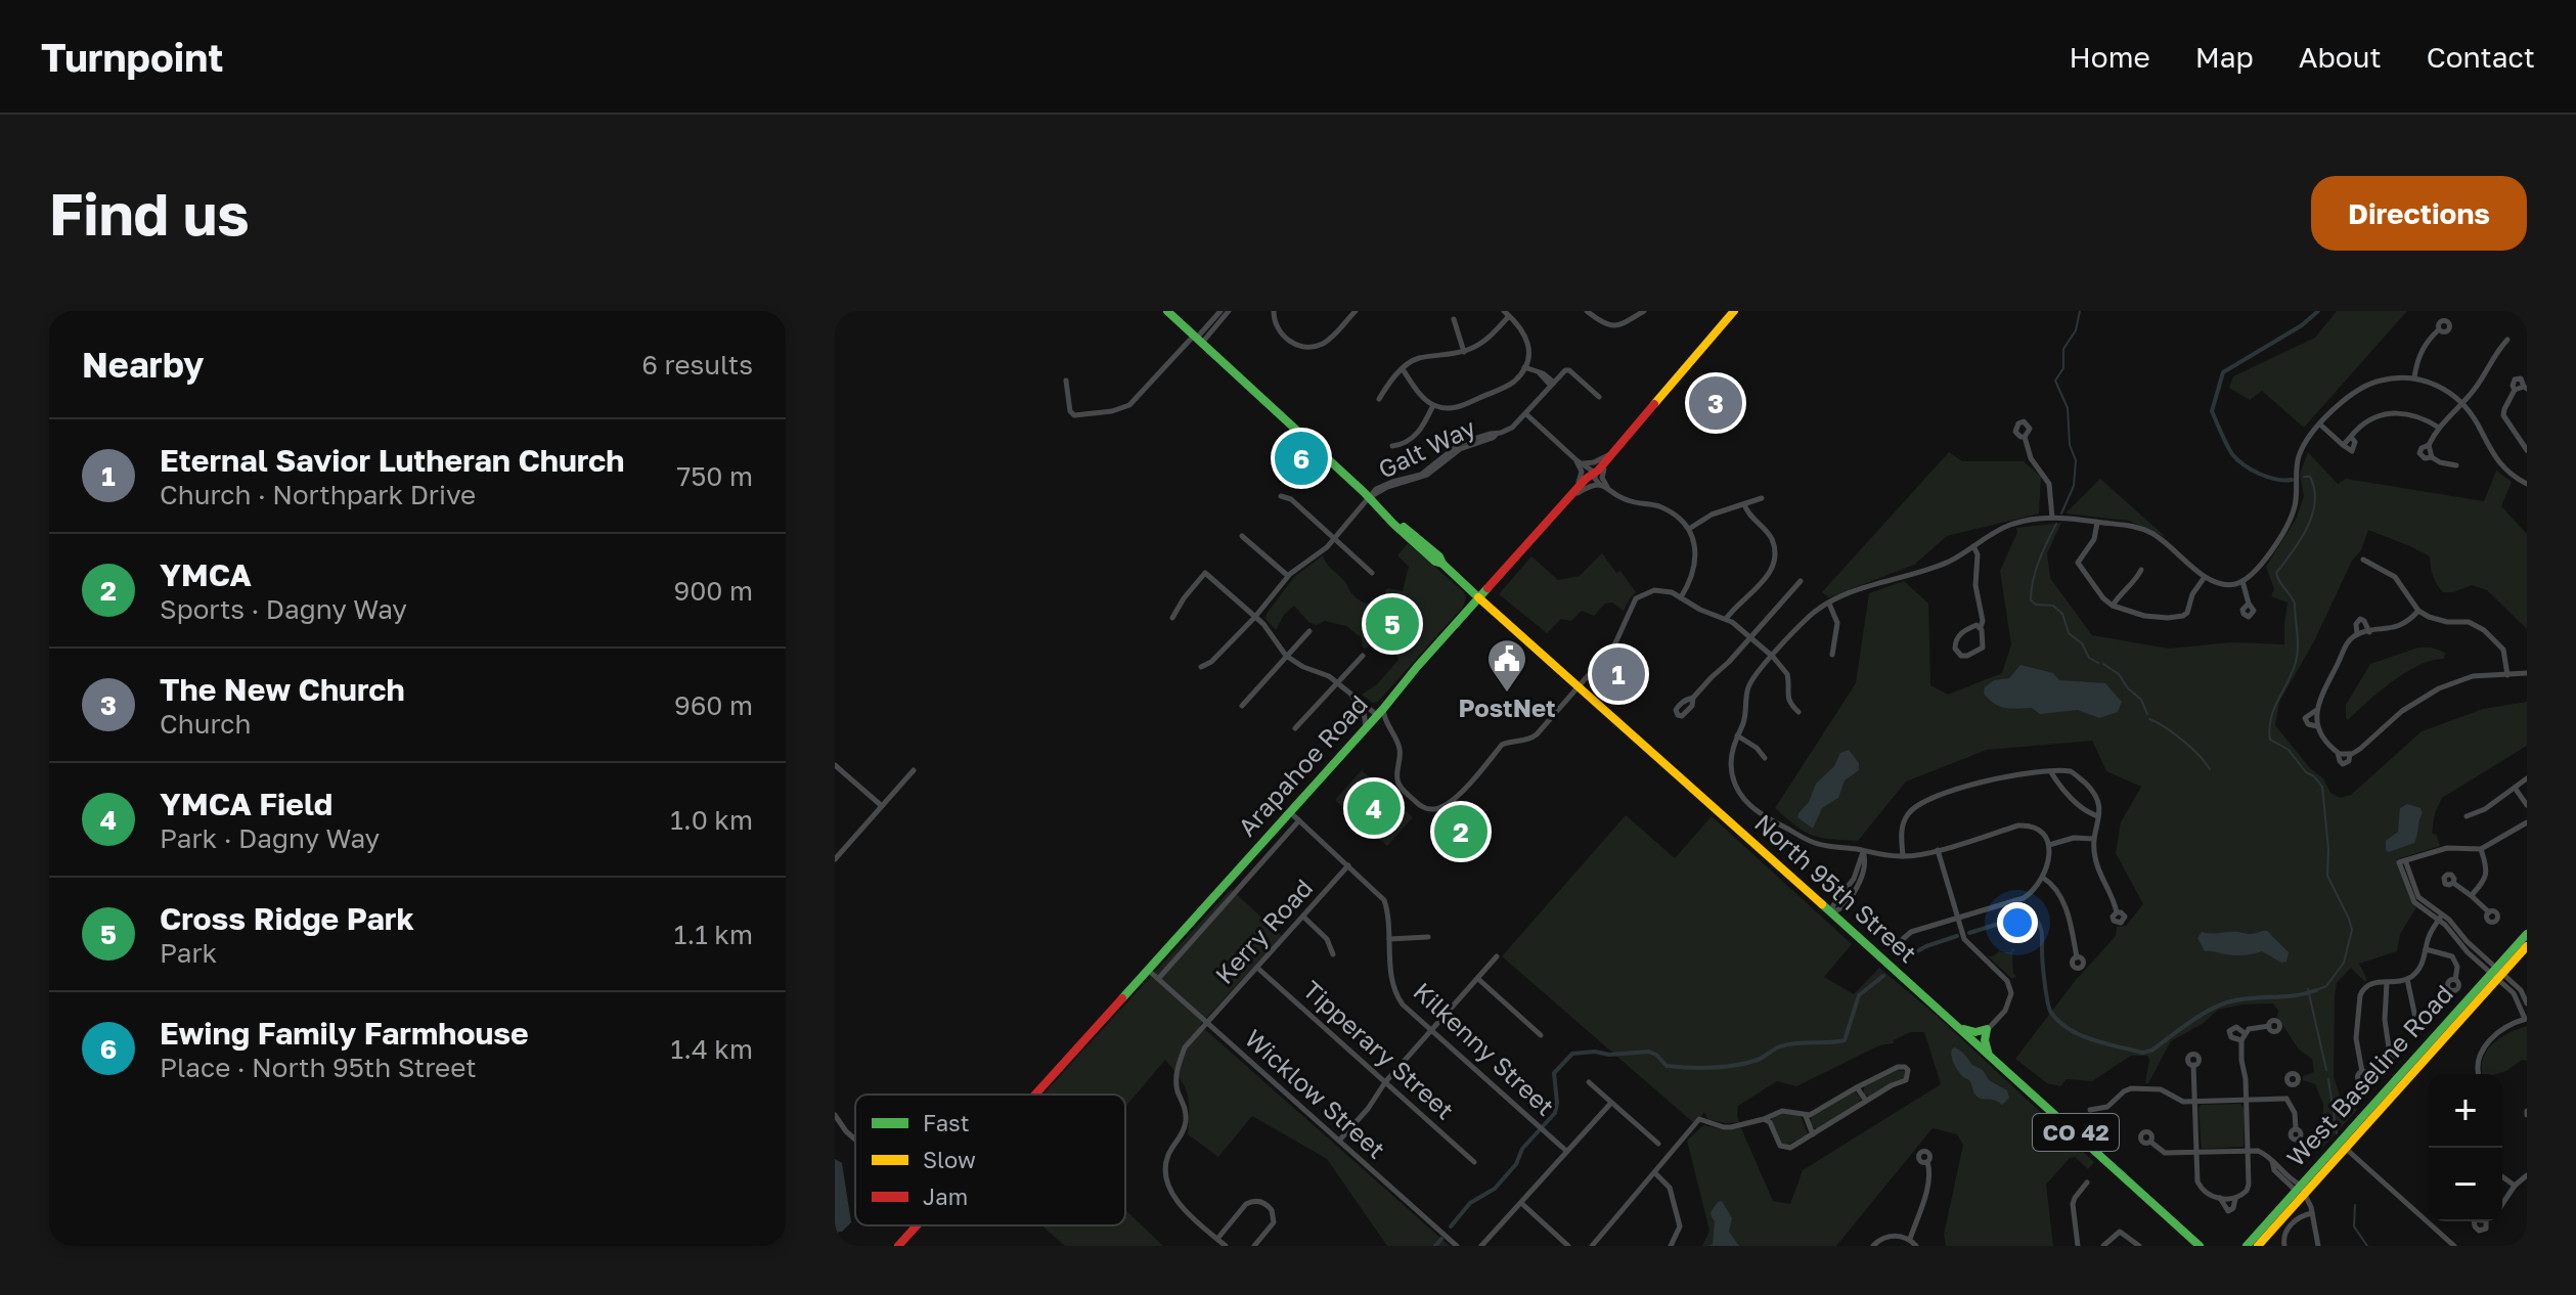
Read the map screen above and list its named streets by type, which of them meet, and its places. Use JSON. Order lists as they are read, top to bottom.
{
  "streets": {
    "main road": [
      "Arapahoe Road",
      "North 95th Street",
      "West Baseline Road",
      "CO 42"
    ],
    "street": [
      "Galt Way",
      "Kerry Road",
      "Kilkenny Street",
      "Tipperary Street",
      "Wicklow Street"
    ]
  },
  "crossings": [
    ["Galt Way", "North 95th Street"],
    ["Arapahoe Road", "North 95th Street"],
    ["Arapahoe Road", "Kilkenny Street"],
    ["Arapahoe Road", "Wicklow Street"],
    ["Kerry Road", "Kilkenny Street"],
    ["Kerry Road", "Tipperary Street"],
    ["Kerry Road", "Wicklow Street"]
  ],
  "places": {
    "public building": ["PostNet"]
  },
  "legend": ["Fast", "Slow", "Jam"],
  "page": {
    "header": "Turnpoint",
    "nav": [
      "Home",
      "Map",
      "About",
      "Contact"
    ],
    "buttons": "Directions",
    "title": "Find us",
    "heading": ["Nearby", "6 results"],
    "pins": [
      "3",
      "6",
      "5",
      "1",
      "4",
      "2"
    ],
    "list": [
      {
        "mark": "1",
        "name": "Eternal Savior Lutheran Church",
        "note": "Church · Northpark Drive",
        "value": "750 m"
      },
      {
        "mark": "2",
        "name": "YMCA",
        "note": "Sports · Dagny Way",
        "value": "900 m"
      },
      {
        "mark": "3",
        "name": "The New Church",
        "note": "Church",
        "value": "960 m"
      },
      {
        "mark": "4",
        "name": "YMCA Field",
        "note": "Park · Dagny Way",
        "value": "1.0 km"
      },
      {
        "mark": "5",
        "name": "Cross Ridge Park",
        "note": "Park",
        "value": "1.1 km"
      },
      {
        "mark": "6",
        "name": "Ewing Family Farmhouse",
        "note": "Place · North 95th Street",
        "value": "1.4 km"
      }
    ],
    "map_buttons": ["+", "−"]
  }
}
